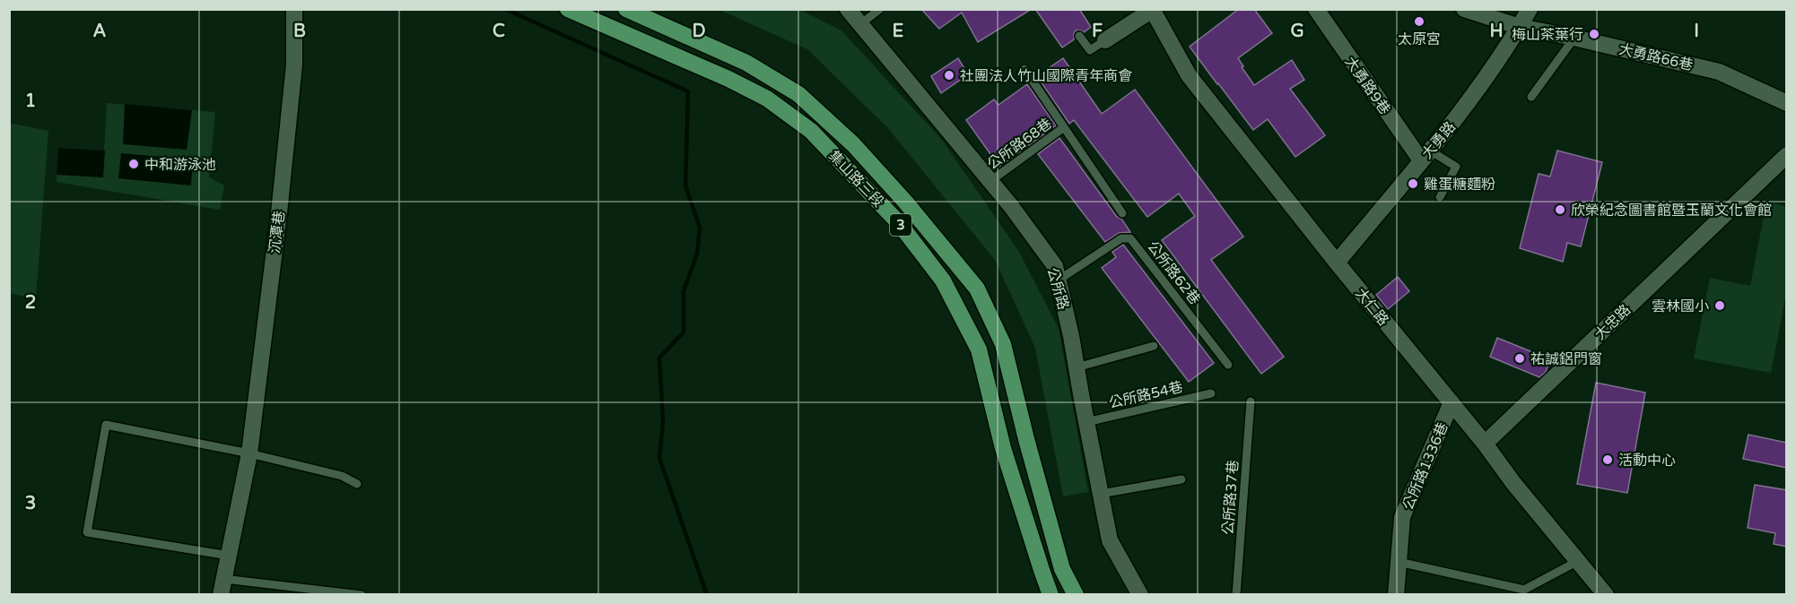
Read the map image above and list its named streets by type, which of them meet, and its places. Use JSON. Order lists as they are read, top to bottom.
{
  "streets": {
    "main road": ["集山路三段", "3"],
    "street": [
      "大勇路66巷",
      "大勇路9巷",
      "大勇路",
      "沉潭巷",
      "公所路",
      "大仁路",
      "大忠路",
      "公所路1336巷"
    ],
    "lane": [
      "公所路68巷",
      "公所路62巷",
      "公所路54巷",
      "公所路37巷"
    ]
  },
  "crossings": [
    ["大勇路66巷", "大勇路"],
    ["大勇路9巷", "大勇路"],
    ["大勇路", "大仁路"],
    ["公所路68巷", "公所路"],
    ["公所路62巷", "公所路"],
    ["公所路", "公所路54巷"],
    ["大仁路", "大忠路"],
    ["大仁路", "公所路1336巷"]
  ],
  "places": [
    "太原宮",
    "梅山茶葉行",
    "社團法人竹山國際青年商會",
    "中和游泳池",
    "雞蛋糖麵粉",
    "欣榮紀念圖書館暨玉蘭文化會館",
    "雲林國小",
    "祐誠鋁門窗",
    "活動中心"
  ],
  "grid": {
    "columns": [
      "A",
      "B",
      "C",
      "D",
      "E",
      "F",
      "G",
      "H",
      "I"
    ],
    "rows": ["1", "2", "3"]
  }
}
